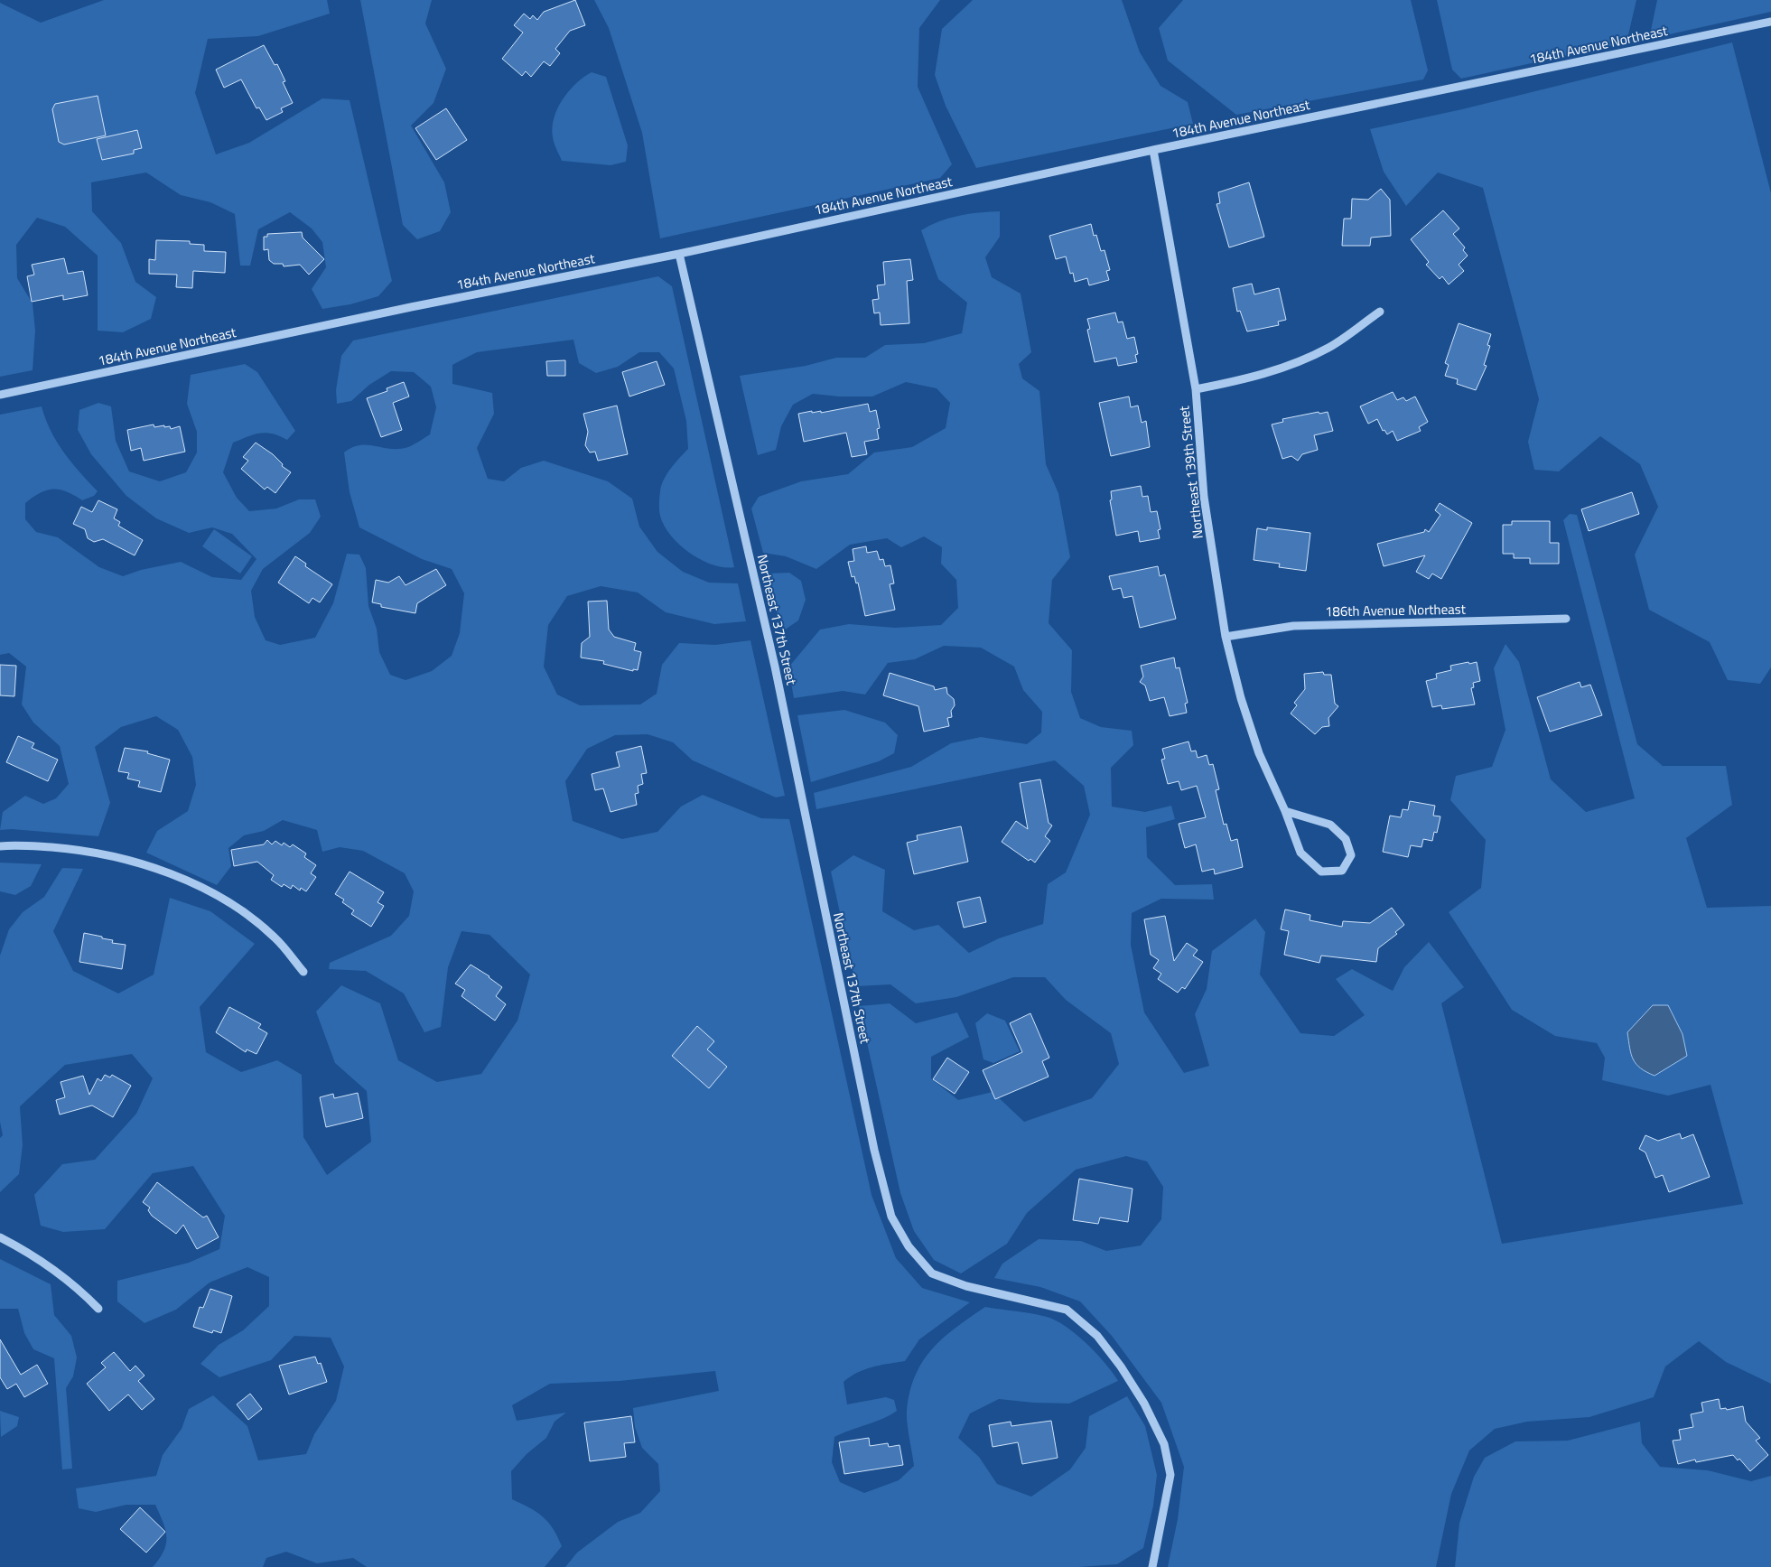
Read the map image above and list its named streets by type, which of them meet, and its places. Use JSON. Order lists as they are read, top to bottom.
{
  "streets": {
    "street": [
      "184th Avenue Northeast",
      "Northeast 139th Street",
      "186th Avenue Northeast",
      "Northeast 137th Street"
    ]
  },
  "crossings": [
    ["184th Avenue Northeast", "Northeast 139th Street"],
    ["184th Avenue Northeast", "Northeast 137th Street"],
    ["Northeast 139th Street", "186th Avenue Northeast"]
  ]
}
